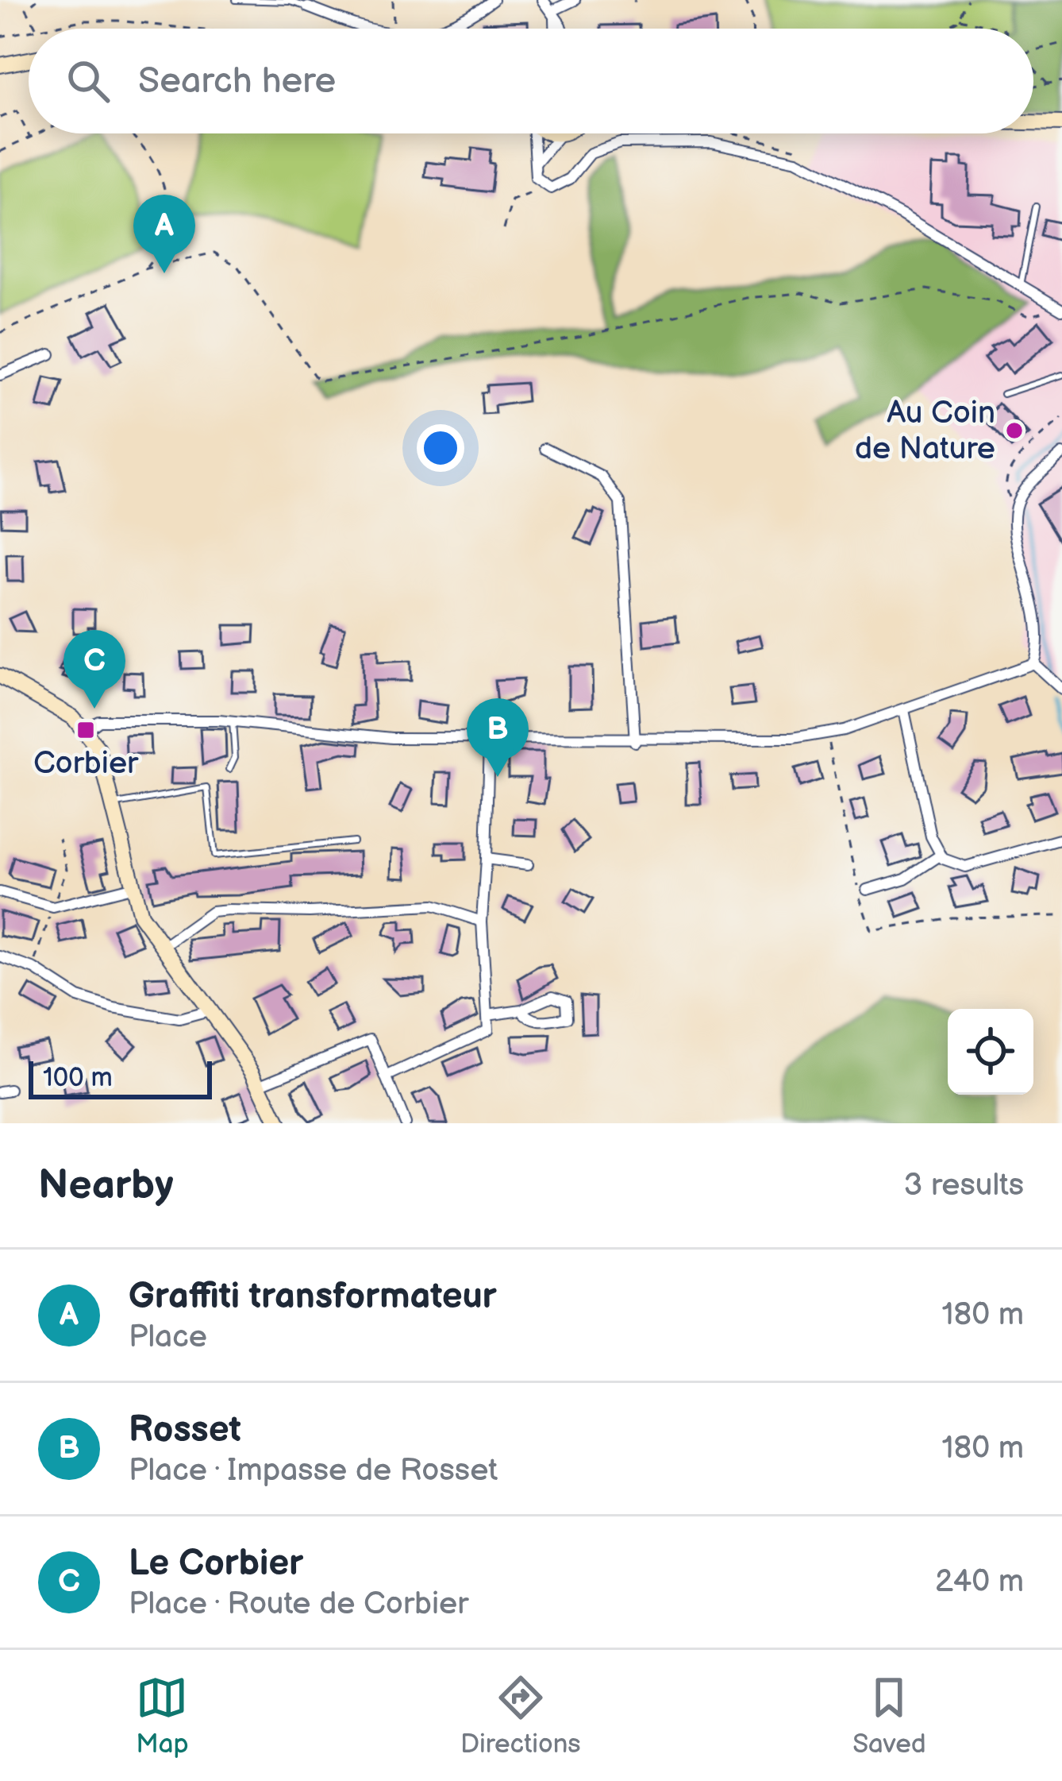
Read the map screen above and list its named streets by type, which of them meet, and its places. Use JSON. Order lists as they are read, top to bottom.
{
  "places": {
    "other": ["Au Coin de Nature"],
    "transit": ["Corbier"]
  },
  "scale_bar": "100 m",
  "page": {
    "search": "Search here",
    "pins": ["A", "C", "B"],
    "scale": "100 m",
    "heading": ["Nearby", "3 results"],
    "list": [
      {
        "mark": "A",
        "name": "Graffiti transformateur",
        "note": "Place",
        "value": "180 m"
      },
      {
        "mark": "B",
        "name": "Rosset",
        "note": "Place · Impasse de Rosset",
        "value": "180 m"
      },
      {
        "mark": "C",
        "name": "Le Corbier",
        "note": "Place · Route de Corbier",
        "value": "240 m"
      }
    ],
    "nav": ["Map", "Directions", "Saved"]
  }
}
